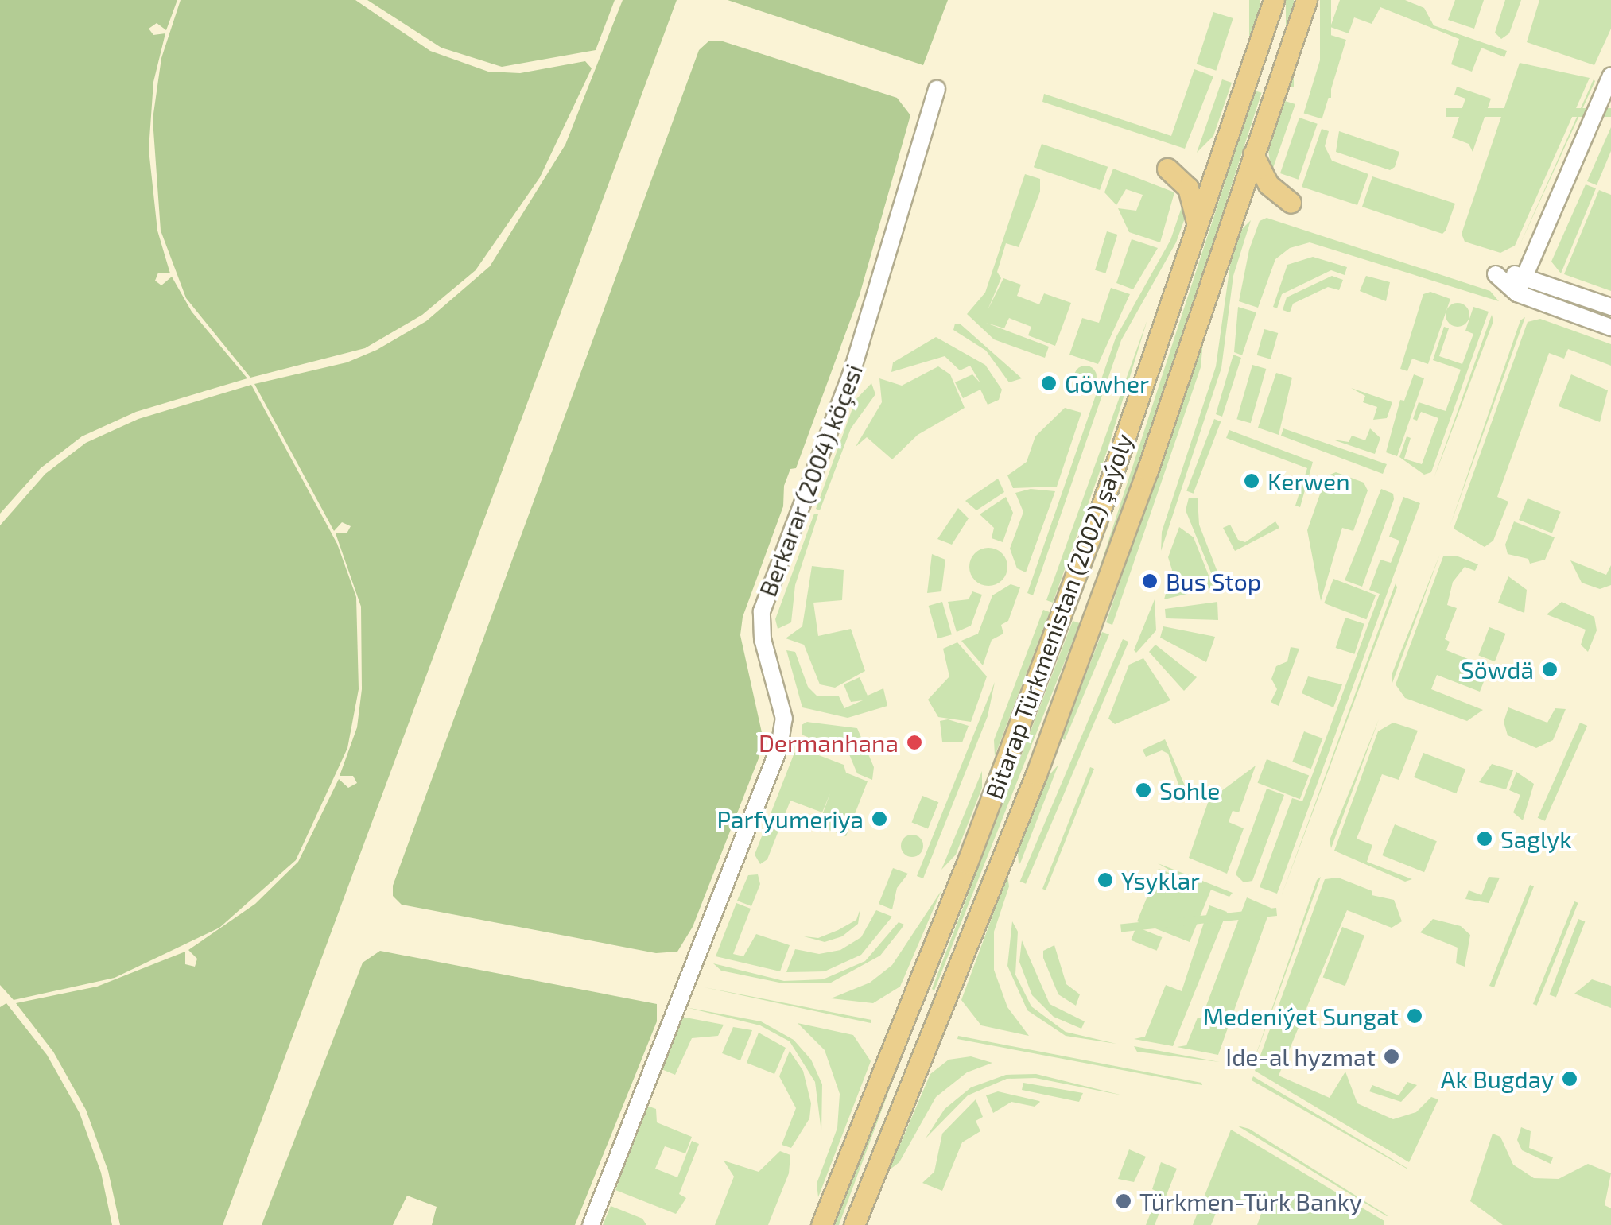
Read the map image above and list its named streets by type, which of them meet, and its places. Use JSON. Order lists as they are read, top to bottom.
{
  "streets": {
    "main road": ["Bitarap Türkmenistan (2002) şaýoly"],
    "street": ["Berkarar (2004) köçesi"]
  },
  "places": [
    "Göwher",
    "Kerwen",
    "Bus Stop",
    "Söwdä",
    "Dermanhana",
    "Sohle",
    "Parfyumeriya",
    "Saglyk",
    "Ysyklar",
    "Medeniýet Sungat",
    "Ide-al hyzmat",
    "Ak Bugday",
    "Türkmen-Türk Banky"
  ]
}
